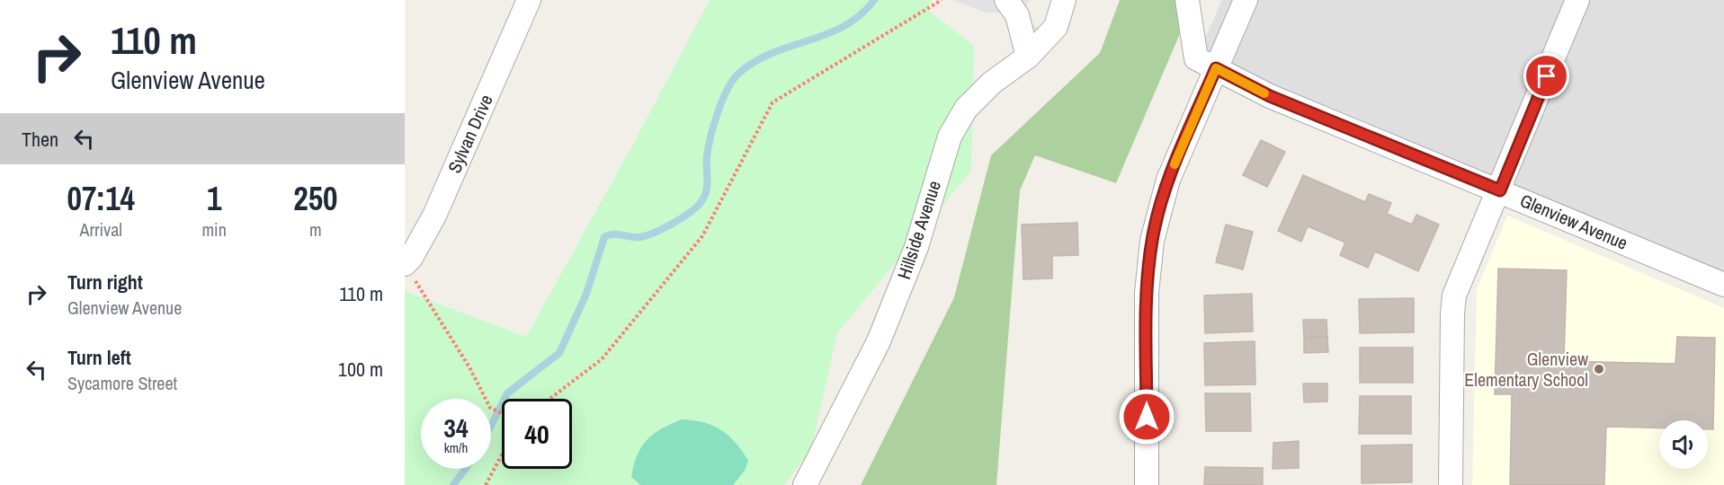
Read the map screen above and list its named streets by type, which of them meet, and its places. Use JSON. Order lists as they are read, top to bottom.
{
  "streets": {
    "street": ["Sylvan Drive", "Glenview Avenue", "Hillside Avenue"]
  },
  "places": ["Glenview Elementary School"],
  "page": {
    "turn": ["110 m", "Glenview Avenue"],
    "then": "Then",
    "eta": [
      "07:14",
      "Arrival",
      "1",
      "min",
      "250",
      "m"
    ],
    "list": [
      {
        "name": "Turn right",
        "note": "Glenview Avenue",
        "value": "110 m"
      },
      {
        "name": "Turn left",
        "note": "Sycamore Street",
        "value": "100 m"
      }
    ],
    "speed": "34 km/h",
    "limit": "40"
  }
}
